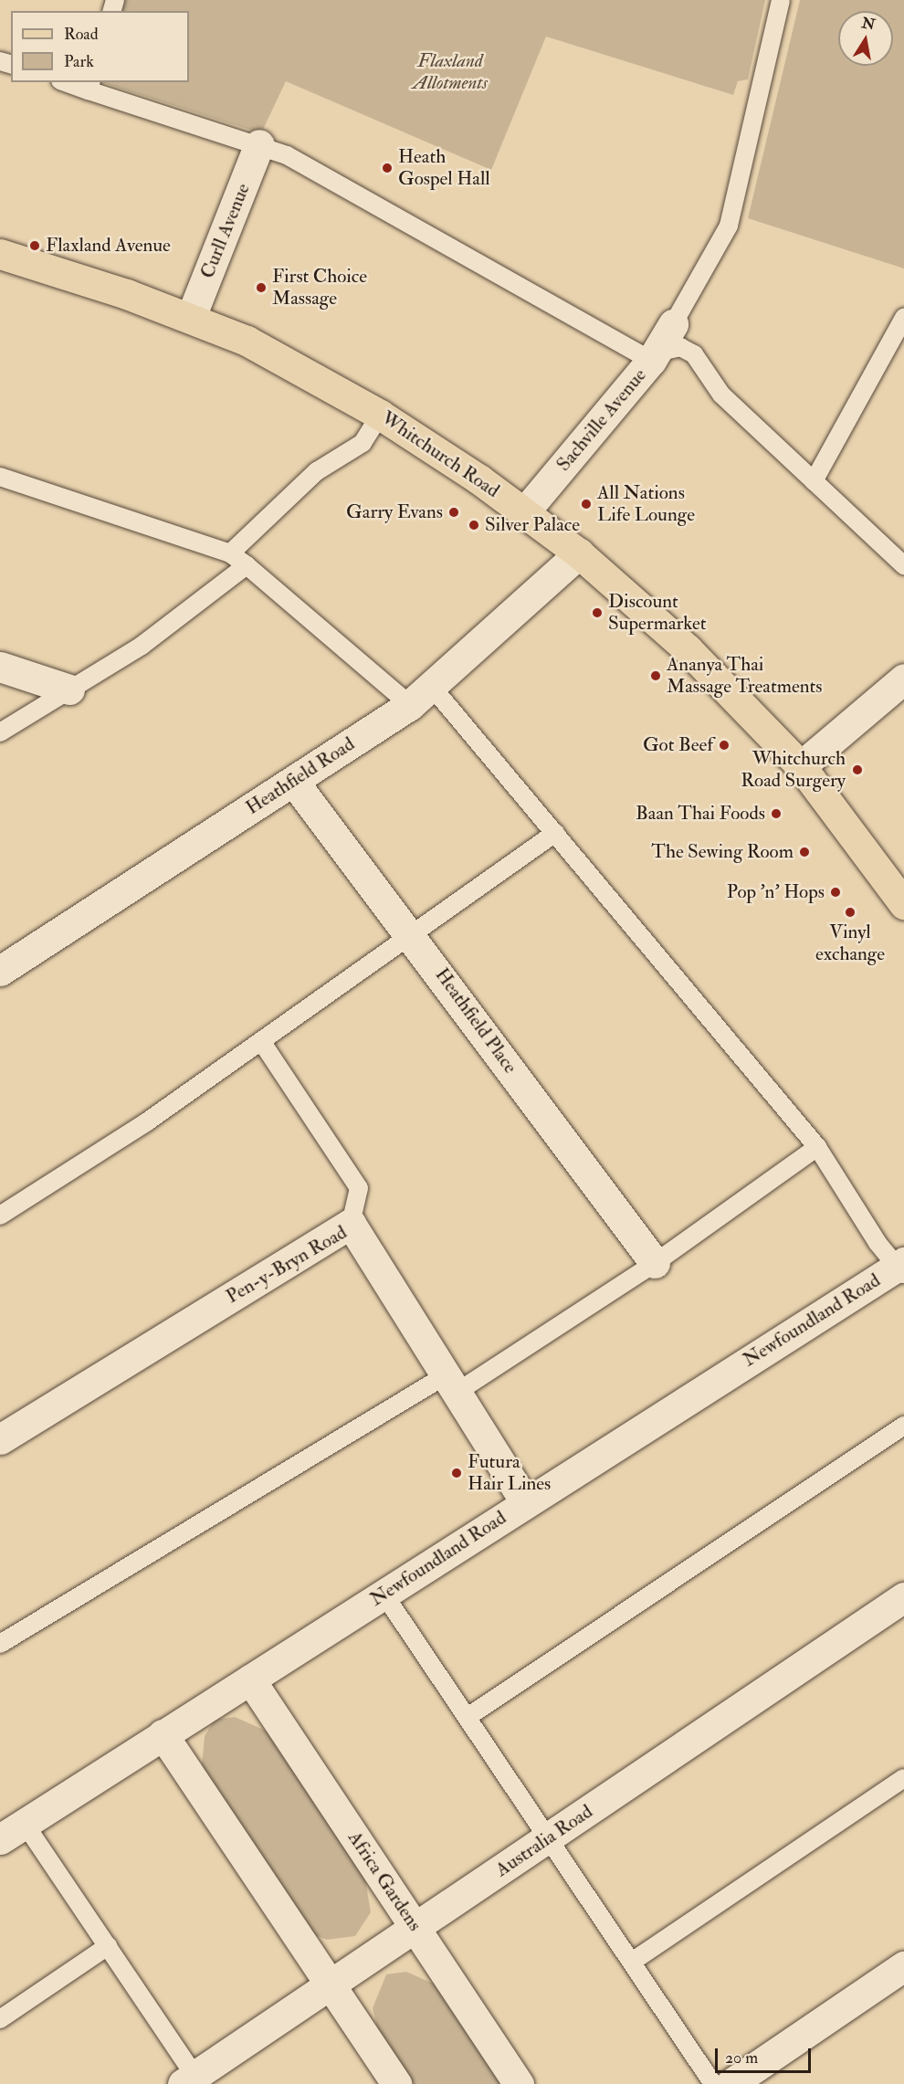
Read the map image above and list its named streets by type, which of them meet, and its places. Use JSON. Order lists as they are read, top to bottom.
{
  "streets": {
    "main road": ["Whitchurch Road"],
    "street": [
      "Curll Avenue",
      "Sachville Avenue",
      "Heathfield Road",
      "Heathfield Place",
      "Pen-y-Bryn Road",
      "Newfoundland Road",
      "Australia Road",
      "Africa Gardens"
    ]
  },
  "crossings": [
    ["Curll Avenue", "Whitchurch Road"],
    ["Sachville Avenue", "Whitchurch Road"],
    ["Whitchurch Road", "Heathfield Road"],
    ["Heathfield Road", "Heathfield Place"],
    ["Pen-y-Bryn Road", "Newfoundland Road"],
    ["Newfoundland Road", "Africa Gardens"],
    ["Australia Road", "Africa Gardens"]
  ],
  "parks": ["Flaxland Allotments"],
  "places": [
    "Heath Gospel Hall",
    "Flaxland Avenue",
    "First Choice Massage",
    "All Nations Life Lounge",
    "Garry Evans",
    "Silver Palace",
    "Discount Supermarket",
    "Ananya Thai Massage Treatments",
    "Got Beef",
    "Whitchurch Road Surgery",
    "Baan Thai Foods",
    "The Sewing Room",
    "Pop 'n' Hops",
    "Vinyl exchange",
    "Futura Hair Lines"
  ],
  "legend": ["Road", "Park"],
  "scale_bar": "20 m",
  "north": "top"
}
